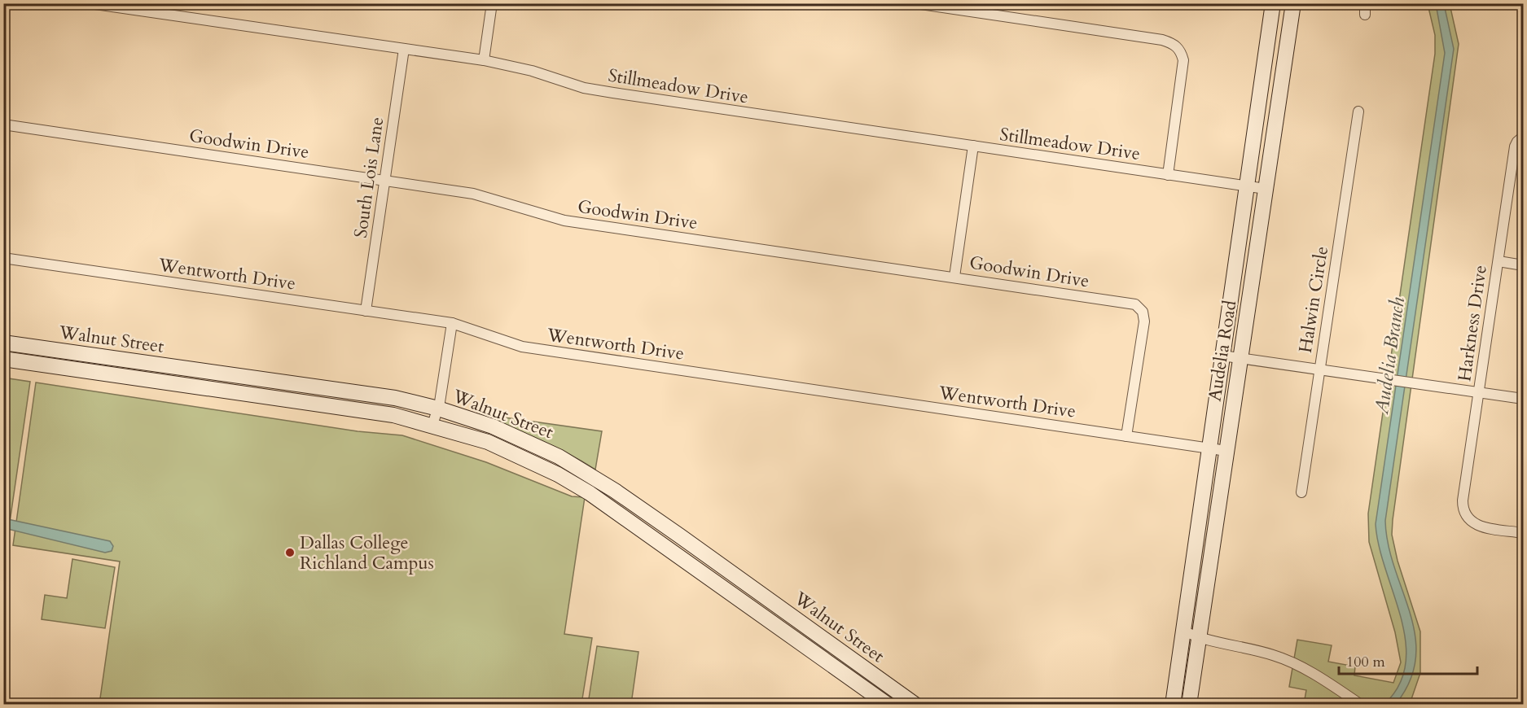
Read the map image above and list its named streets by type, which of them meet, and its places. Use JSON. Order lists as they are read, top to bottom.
{
  "streets": {
    "main road": ["Walnut Street", "Audelia Road"],
    "street": [
      "Stillmeadow Drive",
      "Goodwin Drive",
      "South Lois Lane",
      "Wentworth Drive",
      "Halwin Circle",
      "Harkness Drive"
    ]
  },
  "crossings": [
    ["Stillmeadow Drive", "South Lois Lane"],
    ["Stillmeadow Drive", "Audelia Road"],
    ["Goodwin Drive", "South Lois Lane"],
    ["Goodwin Drive", "Wentworth Drive"],
    ["South Lois Lane", "Wentworth Drive"],
    ["Wentworth Drive", "Audelia Road"]
  ],
  "water": ["Audelia Branch"],
  "places": ["Dallas College Richland Campus"],
  "scale_bar": "100 m"
}
